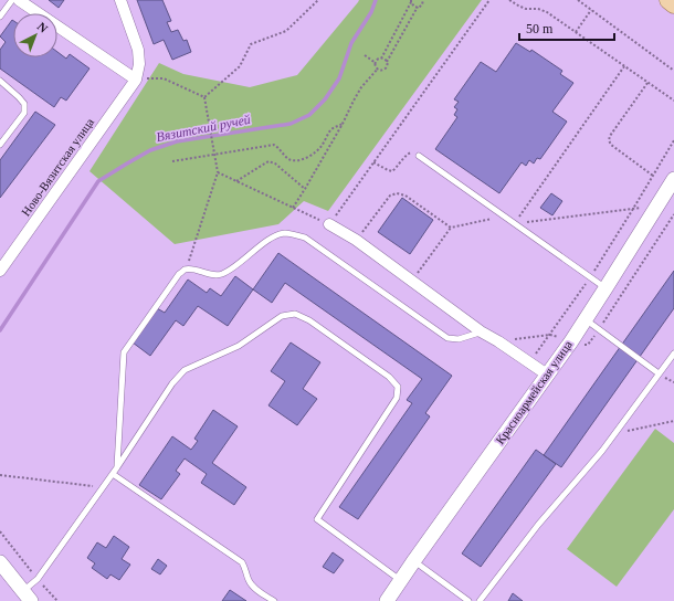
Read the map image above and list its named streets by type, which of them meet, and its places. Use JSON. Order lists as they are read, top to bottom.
{
  "streets": {
    "street": ["Ново-Вязитская улица", "Красноармейская улица"]
  },
  "water": ["Вязитский ручей"],
  "scale_bar": "50 m",
  "north": "top right"
}
